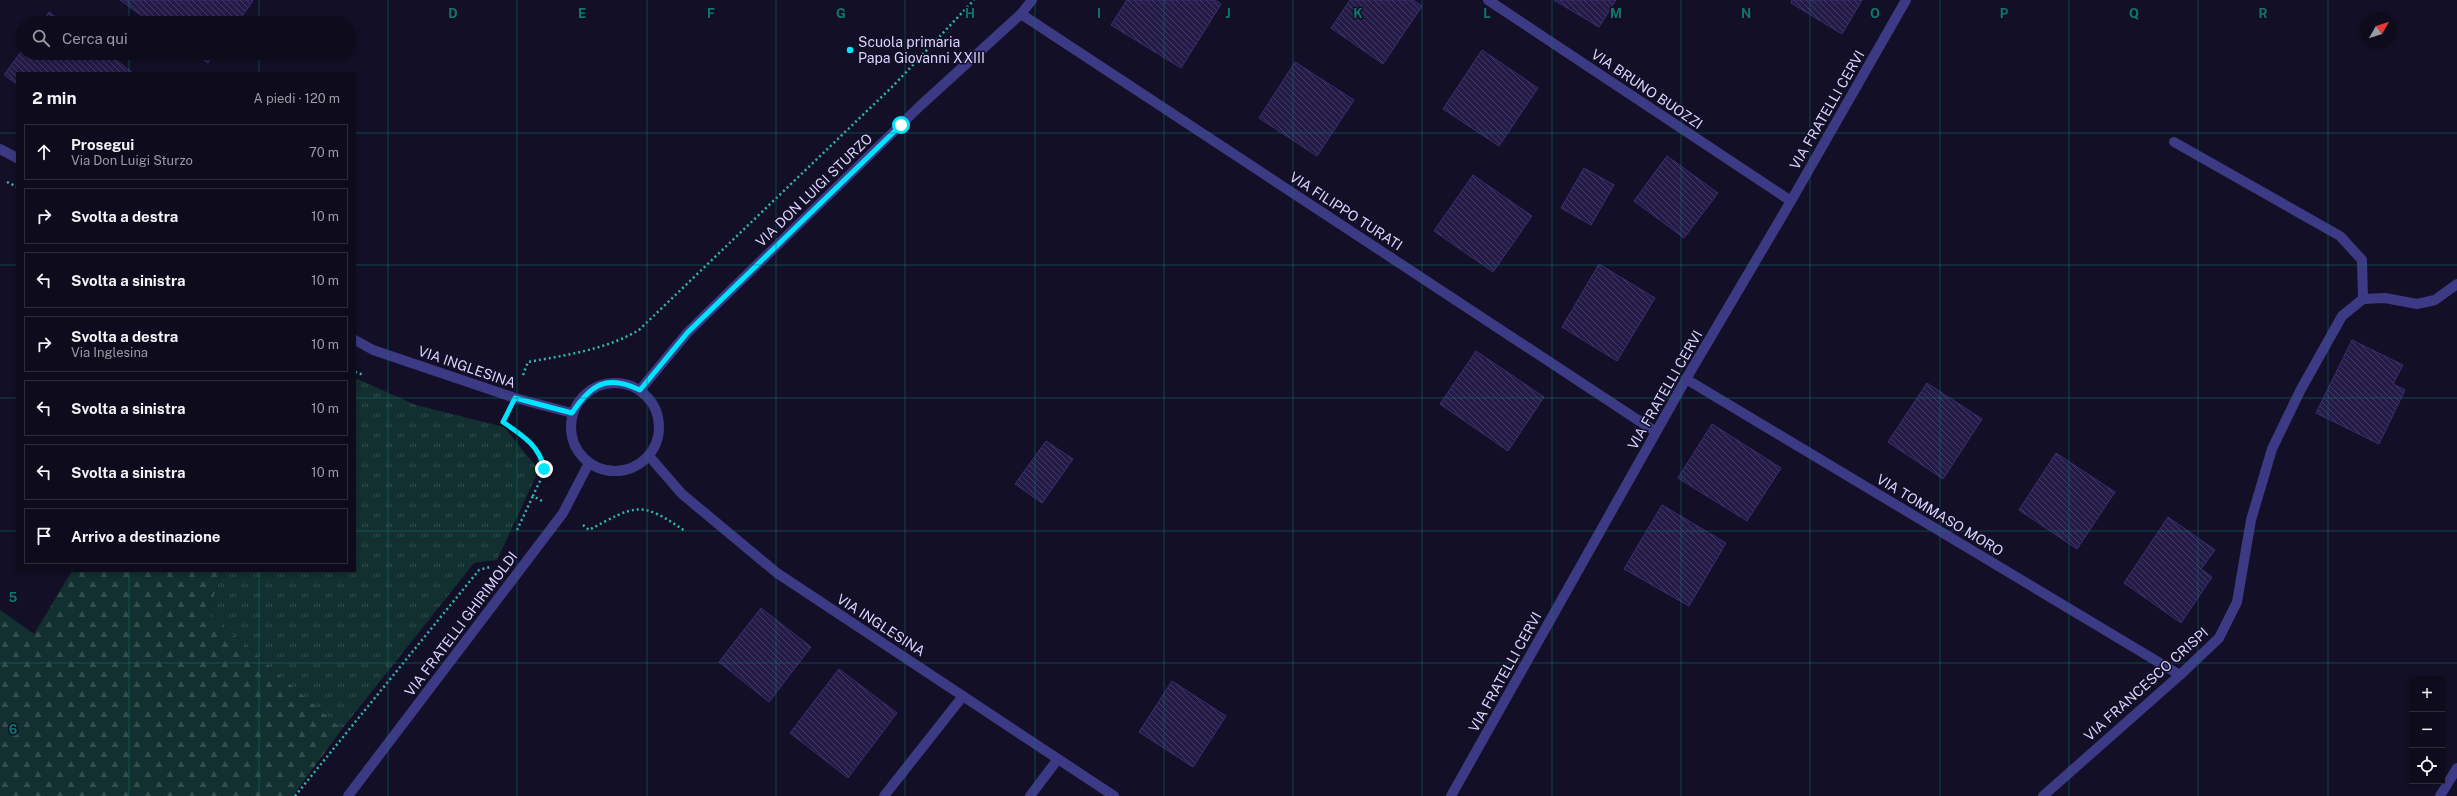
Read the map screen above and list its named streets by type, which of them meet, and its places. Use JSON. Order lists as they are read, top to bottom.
{
  "streets": {
    "street": [
      "VIA BRUNO BUOZZI",
      "VIA FRATELLI CERVI",
      "VIA DON LUIGI STURZO",
      "VIA FILIPPO TURATI",
      "VIA INGLESINA",
      "VIA TOMMASO MORO",
      "VIA FRATELLI GHIRIMOLDI",
      "VIA FRANCESCO CRISPI"
    ]
  },
  "crossings": [
    ["VIA BRUNO BUOZZI", "VIA FRATELLI CERVI"],
    ["VIA FRATELLI CERVI", "VIA FILIPPO TURATI"],
    ["VIA FRATELLI CERVI", "VIA TOMMASO MORO"],
    ["VIA DON LUIGI STURZO", "VIA FILIPPO TURATI"],
    ["VIA DON LUIGI STURZO", "VIA INGLESINA"],
    ["VIA DON LUIGI STURZO", "VIA FRATELLI GHIRIMOLDI"],
    ["VIA INGLESINA", "VIA FRATELLI GHIRIMOLDI"],
    ["VIA TOMMASO MORO", "VIA FRANCESCO CRISPI"]
  ],
  "places": ["Scuola primaria Papa Giovanni XXIII"],
  "north": "top right",
  "page": {
    "search": "Cerca qui",
    "heading": ["2 min", "A piedi · 120 m"],
    "list": [
      ["Prosegui", "Via Don Luigi Sturzo", "70 m"],
      ["Svolta a destra", "10 m"],
      ["Svolta a sinistra", "10 m"],
      ["Svolta a destra", "Via Inglesina", "10 m"],
      ["Svolta a sinistra", "10 m"],
      ["Svolta a sinistra", "10 m"],
      "Arrivo a destinazione"
    ],
    "map_buttons": ["+", "−"]
  },
  "grid": {
    "columns": [
      "D",
      "E",
      "F",
      "G",
      "H",
      "I",
      "J",
      "K",
      "L",
      "M",
      "N",
      "O",
      "P",
      "Q",
      "R"
    ],
    "rows": ["5", "6"]
  }
}
